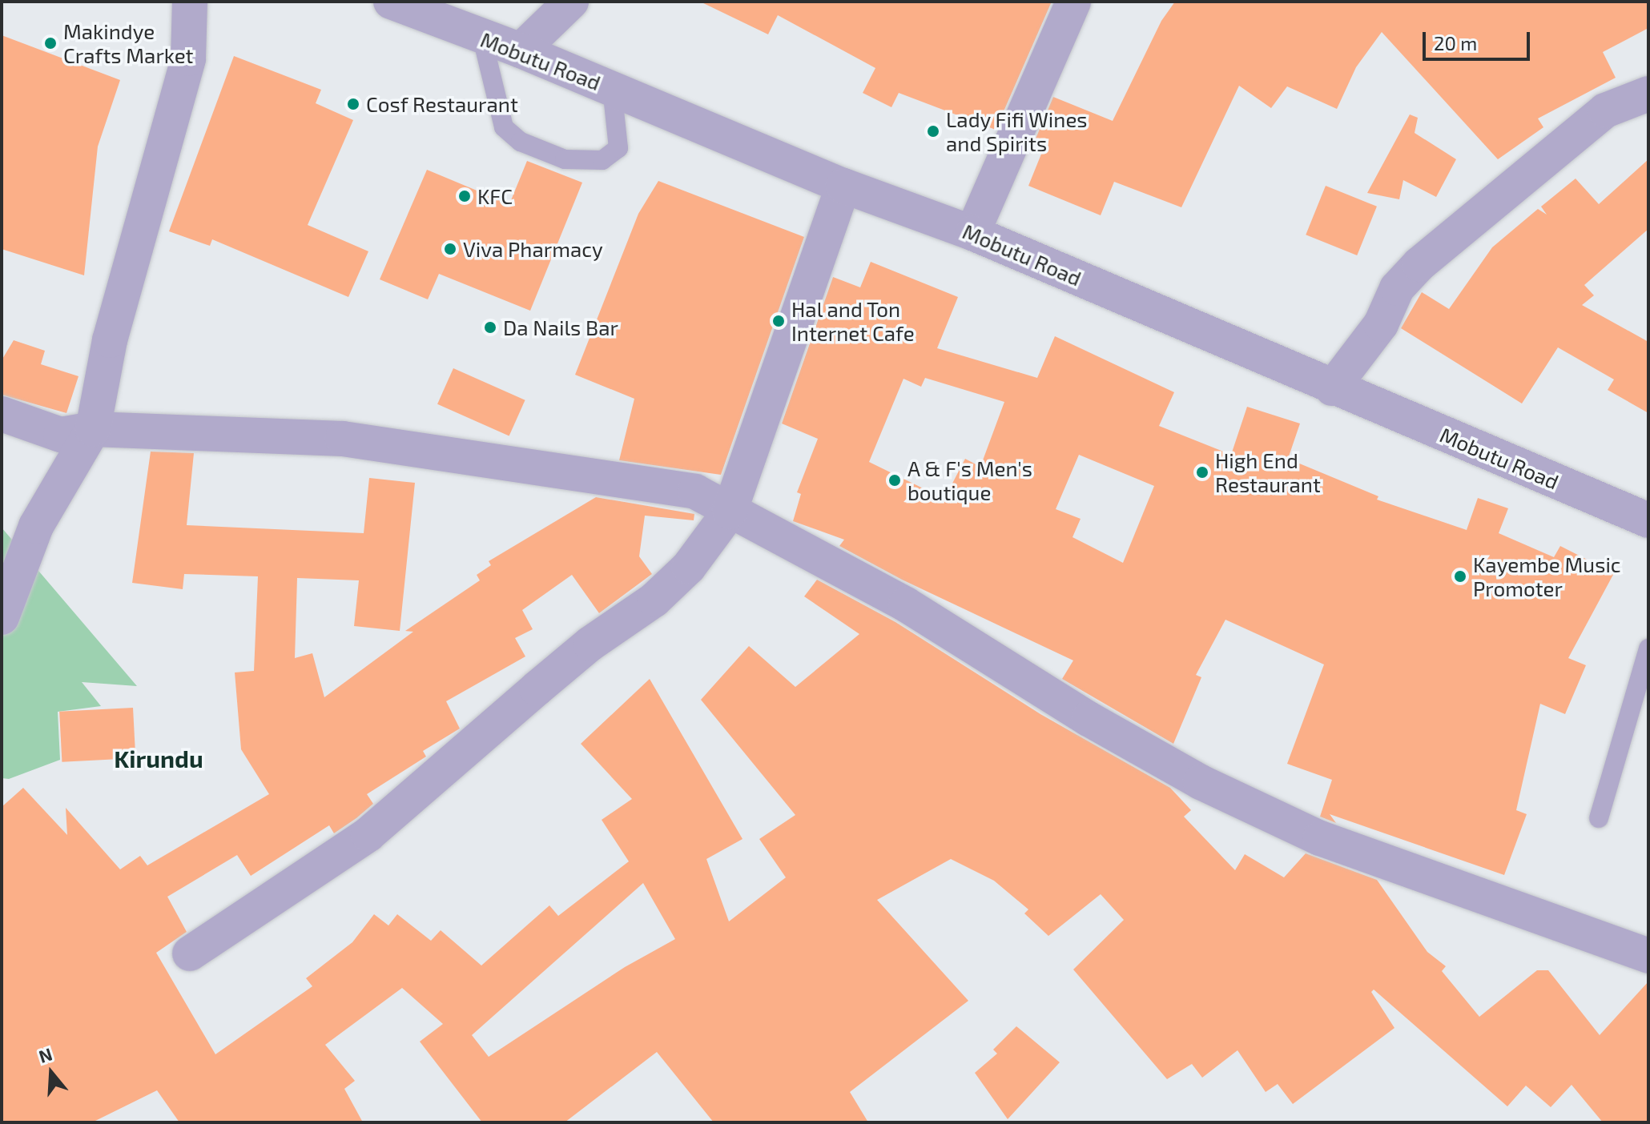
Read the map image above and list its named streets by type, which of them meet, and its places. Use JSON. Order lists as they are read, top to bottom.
{
  "streets": {
    "street": ["Mobutu Road"]
  },
  "districts": ["Kirundu"],
  "places": [
    "Makindye Crafts Market",
    "Cosf Restaurant",
    "Lady Fifi Wines and Spirits",
    "KFC",
    "Viva Pharmacy",
    "Hal and Ton Internet Cafe",
    "Da Nails Bar",
    "High End Restaurant",
    "A & F's Men's boutique",
    "Kayembe Music Promoter"
  ],
  "scale_bar": "20 m",
  "north": "top"
}
